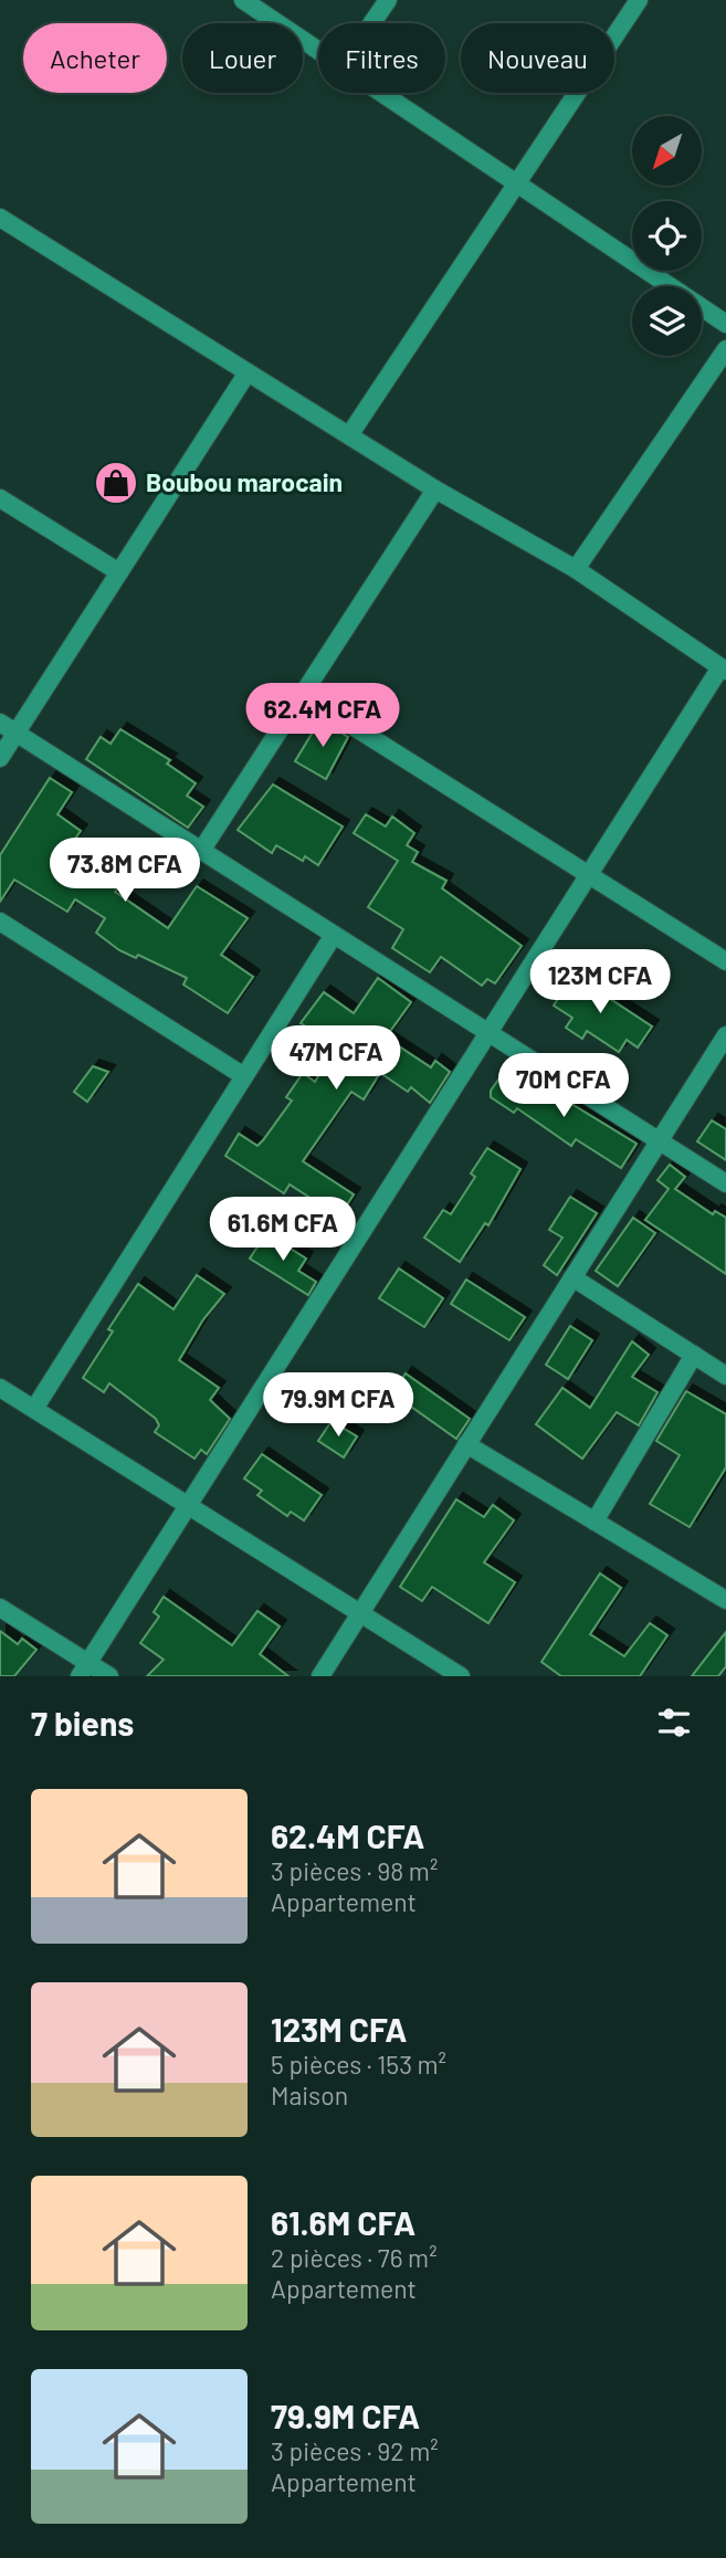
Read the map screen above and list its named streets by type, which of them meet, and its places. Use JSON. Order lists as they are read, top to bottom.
{
  "places": {
    "shop": ["Boubou marocain"]
  },
  "north": "bottom left",
  "page": {
    "chip": [
      "Acheter",
      "Louer",
      "Filtres",
      "Nouveau"
    ],
    "price": [
      "62.4M CFA",
      "73.8M CFA",
      "123M CFA",
      "47M CFA",
      "70M CFA",
      "61.6M CFA",
      "79.9M CFA"
    ],
    "heading": "7 biens",
    "list": [
      {
        "name": "62.4M CFA",
        "note": "3 pièces · 98 m² · Appartement"
      },
      {
        "name": "123M CFA",
        "note": "5 pièces · 153 m² · Maison"
      },
      {
        "name": "61.6M CFA",
        "note": "2 pièces · 76 m² · Appartement"
      },
      {
        "name": "79.9M CFA",
        "note": "3 pièces · 92 m² · Appartement"
      }
    ]
  }
}
